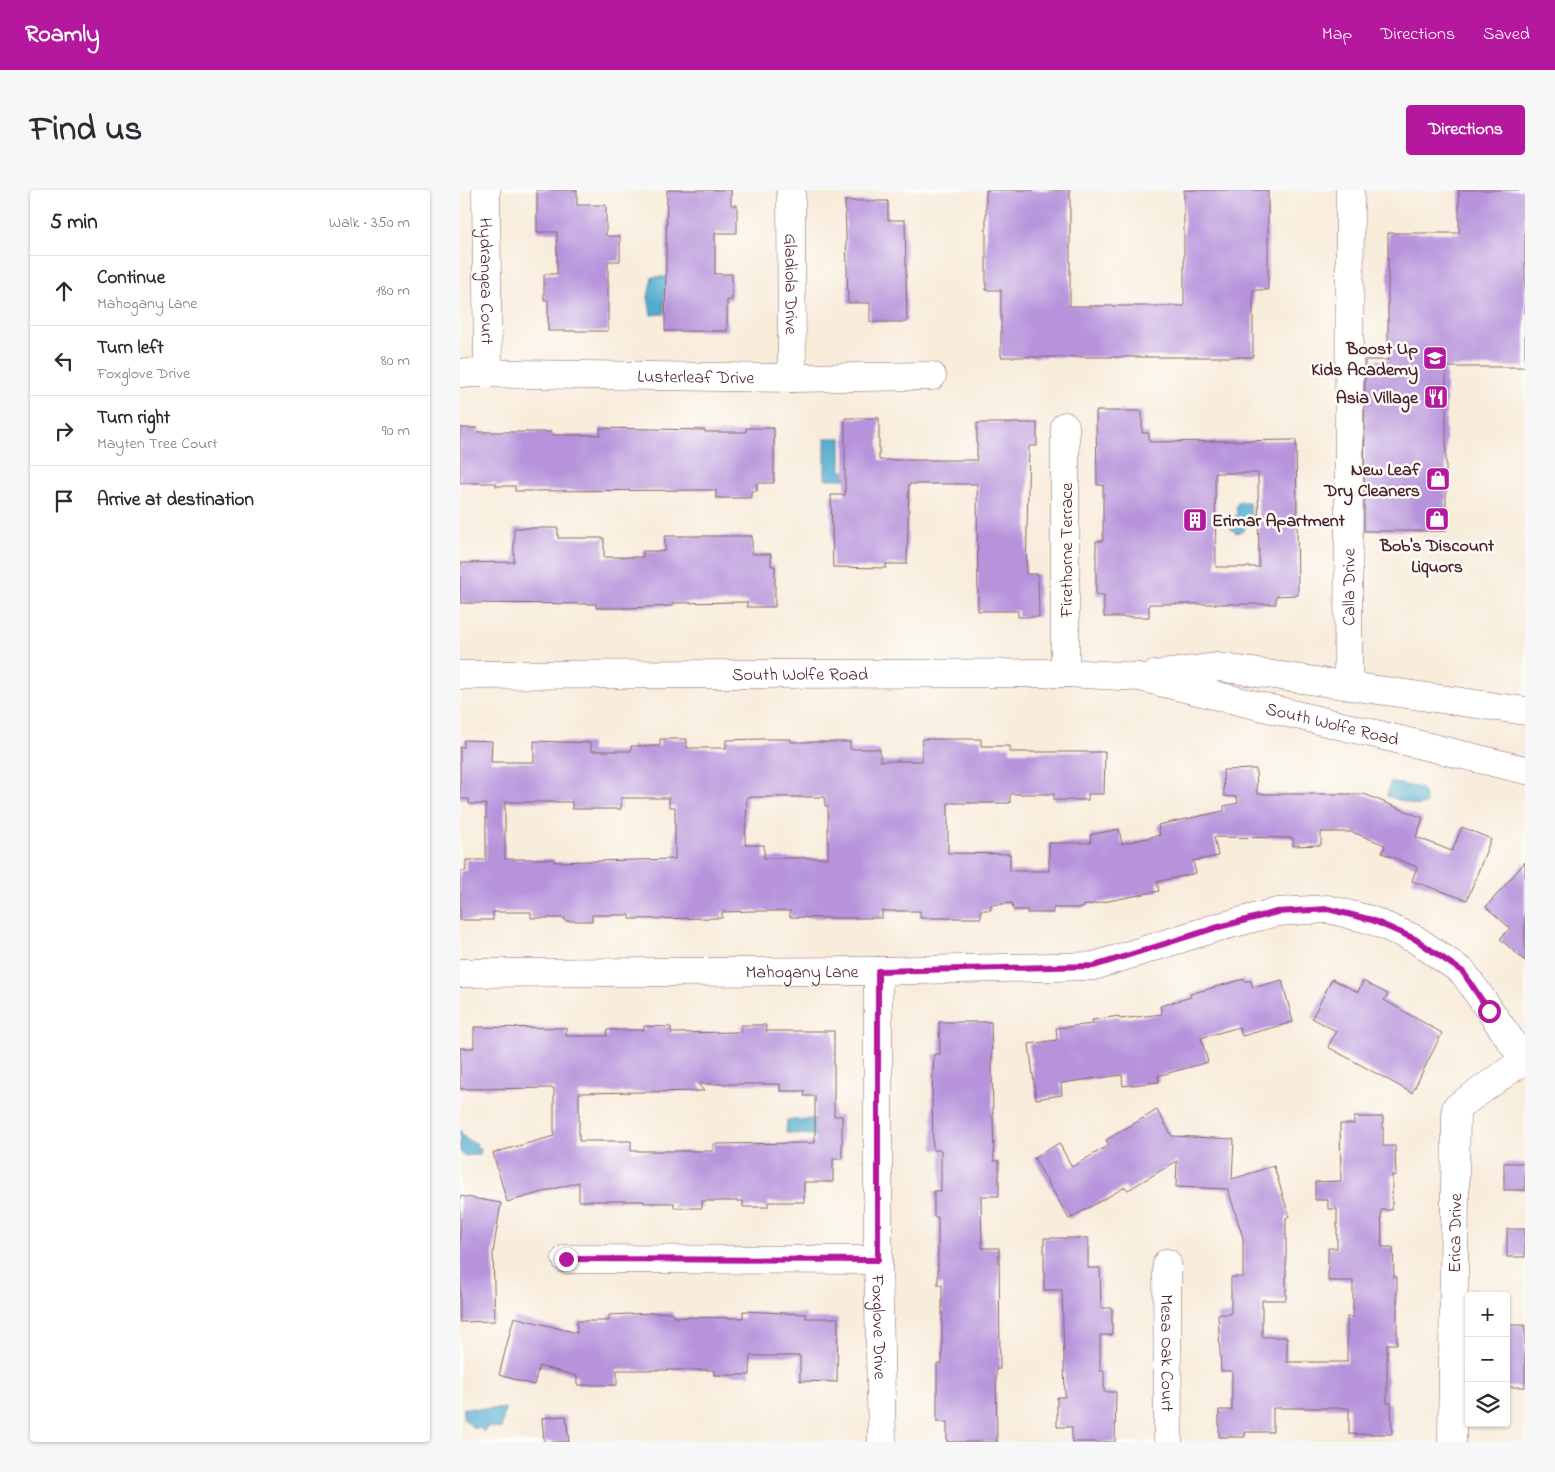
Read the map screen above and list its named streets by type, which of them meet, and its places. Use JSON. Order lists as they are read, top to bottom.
{
  "streets": {
    "street": [
      "Hydrangea Court",
      "Gladiola Drive",
      "Lusterleaf Drive",
      "Firethorne Terrace",
      "Calla Drive",
      "South Wolfe Road",
      "Mahogany Lane",
      "Erica Drive",
      "Foxglove Drive",
      "Mesa Oak Court"
    ]
  },
  "crossings": [
    ["Hydrangea Court", "Lusterleaf Drive"],
    ["Gladiola Drive", "Lusterleaf Drive"],
    ["Firethorne Terrace", "South Wolfe Road"],
    ["Calla Drive", "South Wolfe Road"],
    ["Mahogany Lane", "Erica Drive"],
    ["Mahogany Lane", "Foxglove Drive"]
  ],
  "places": {
    "school or university": ["Boost Up Kids Academy"],
    "restaurant": ["Asia Village"],
    "shop": ["New Leaf Dry Cleaners", "Bob's Discount Liquors"],
    "building": ["Erimar Apartment"]
  },
  "page": {
    "header": "Roamly",
    "nav": ["Map", "Directions", "Saved"],
    "title": "Find us",
    "buttons": "Directions",
    "heading": ["5 min", "Walk · 350 m"],
    "list": [
      ["Continue", "Mahogany Lane", "180 m"],
      ["Turn left", "Foxglove Drive", "80 m"],
      ["Turn right", "Mayten Tree Court", "90 m"],
      "Arrive at destination"
    ],
    "map_buttons": ["+", "−"]
  }
}
